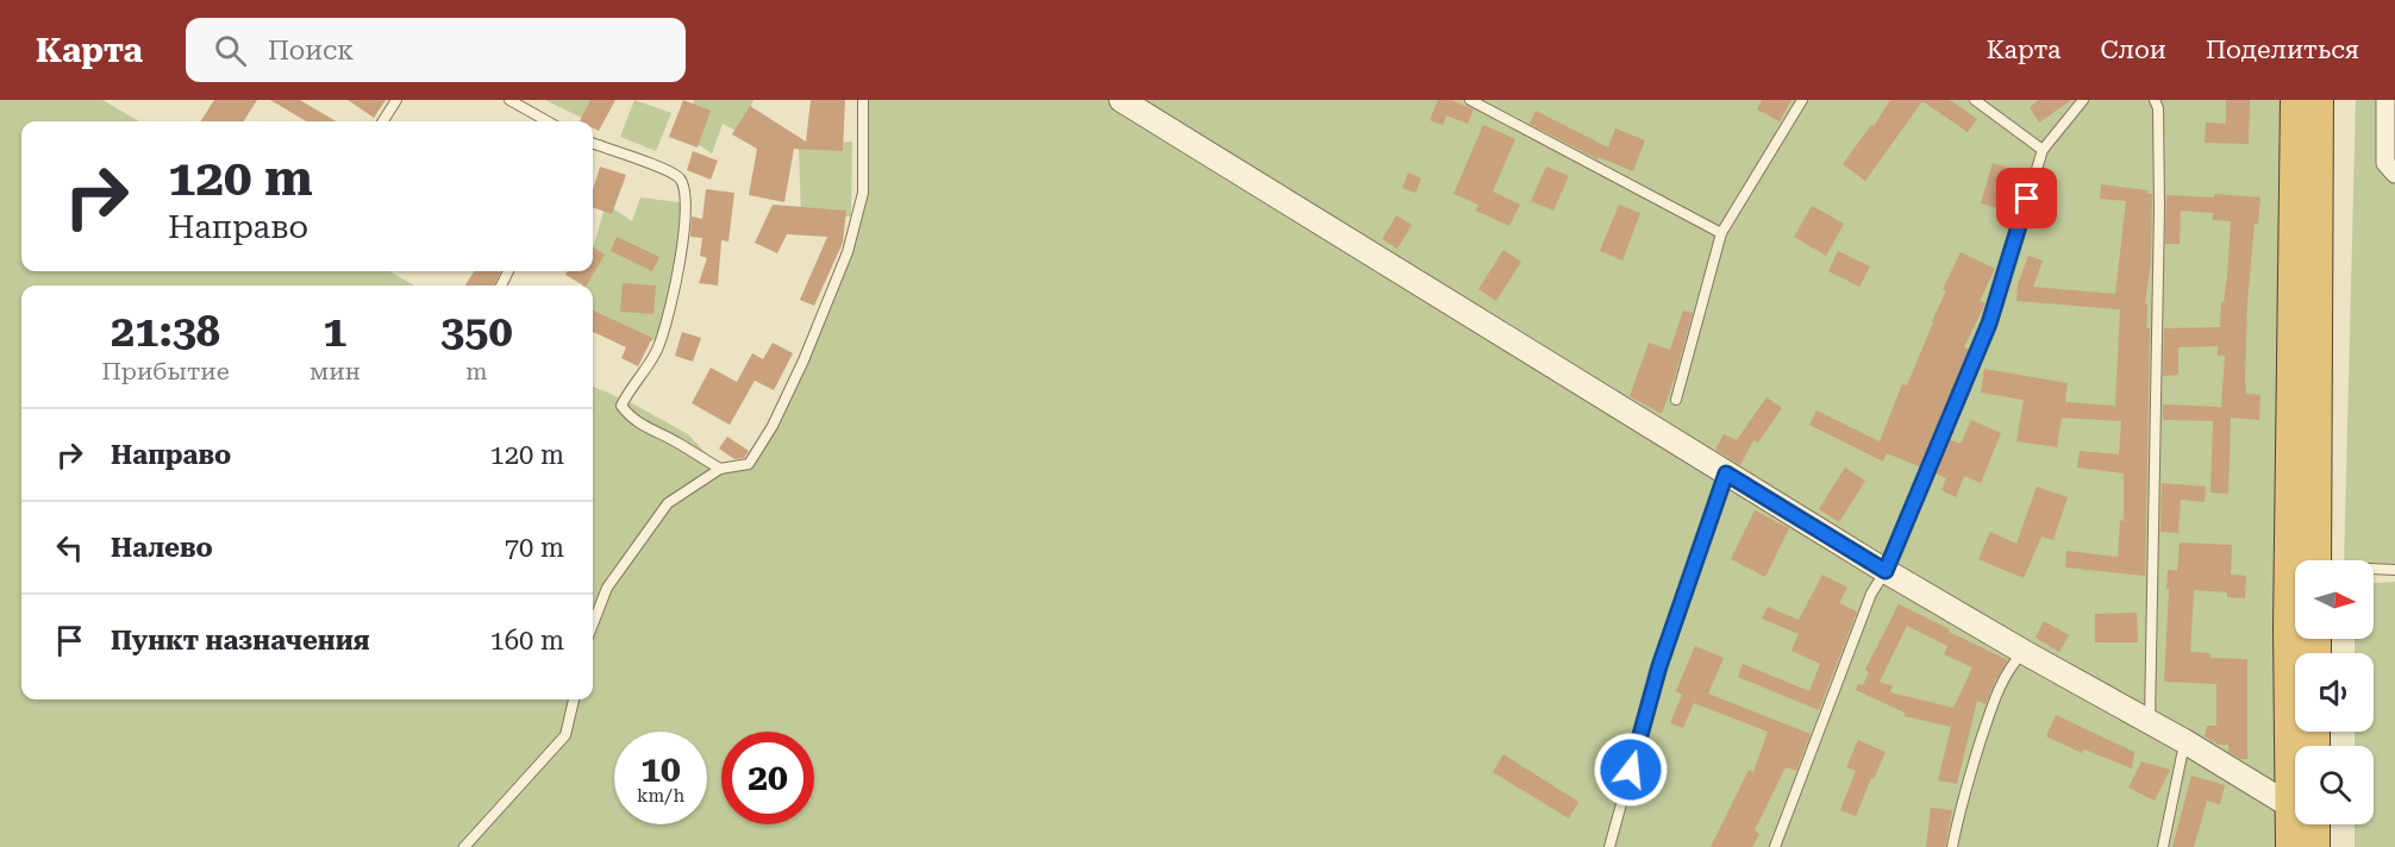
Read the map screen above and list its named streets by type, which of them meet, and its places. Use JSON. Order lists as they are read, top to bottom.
{
  "north": "right",
  "page": {
    "header": "Карта",
    "search": "Поиск",
    "nav": ["Карта", "Слои", "Поделиться"],
    "turn": ["120 m", "Направо"],
    "eta": [
      "21:38",
      "Прибытие",
      "1",
      "мин",
      "350",
      "m"
    ],
    "list": [
      {
        "name": "Направо",
        "value": "120 m"
      },
      {
        "name": "Налево",
        "value": "70 m"
      },
      {
        "name": "Пункт назначения",
        "value": "160 m"
      }
    ],
    "speed": "10 km/h",
    "limit": "20"
  }
}
